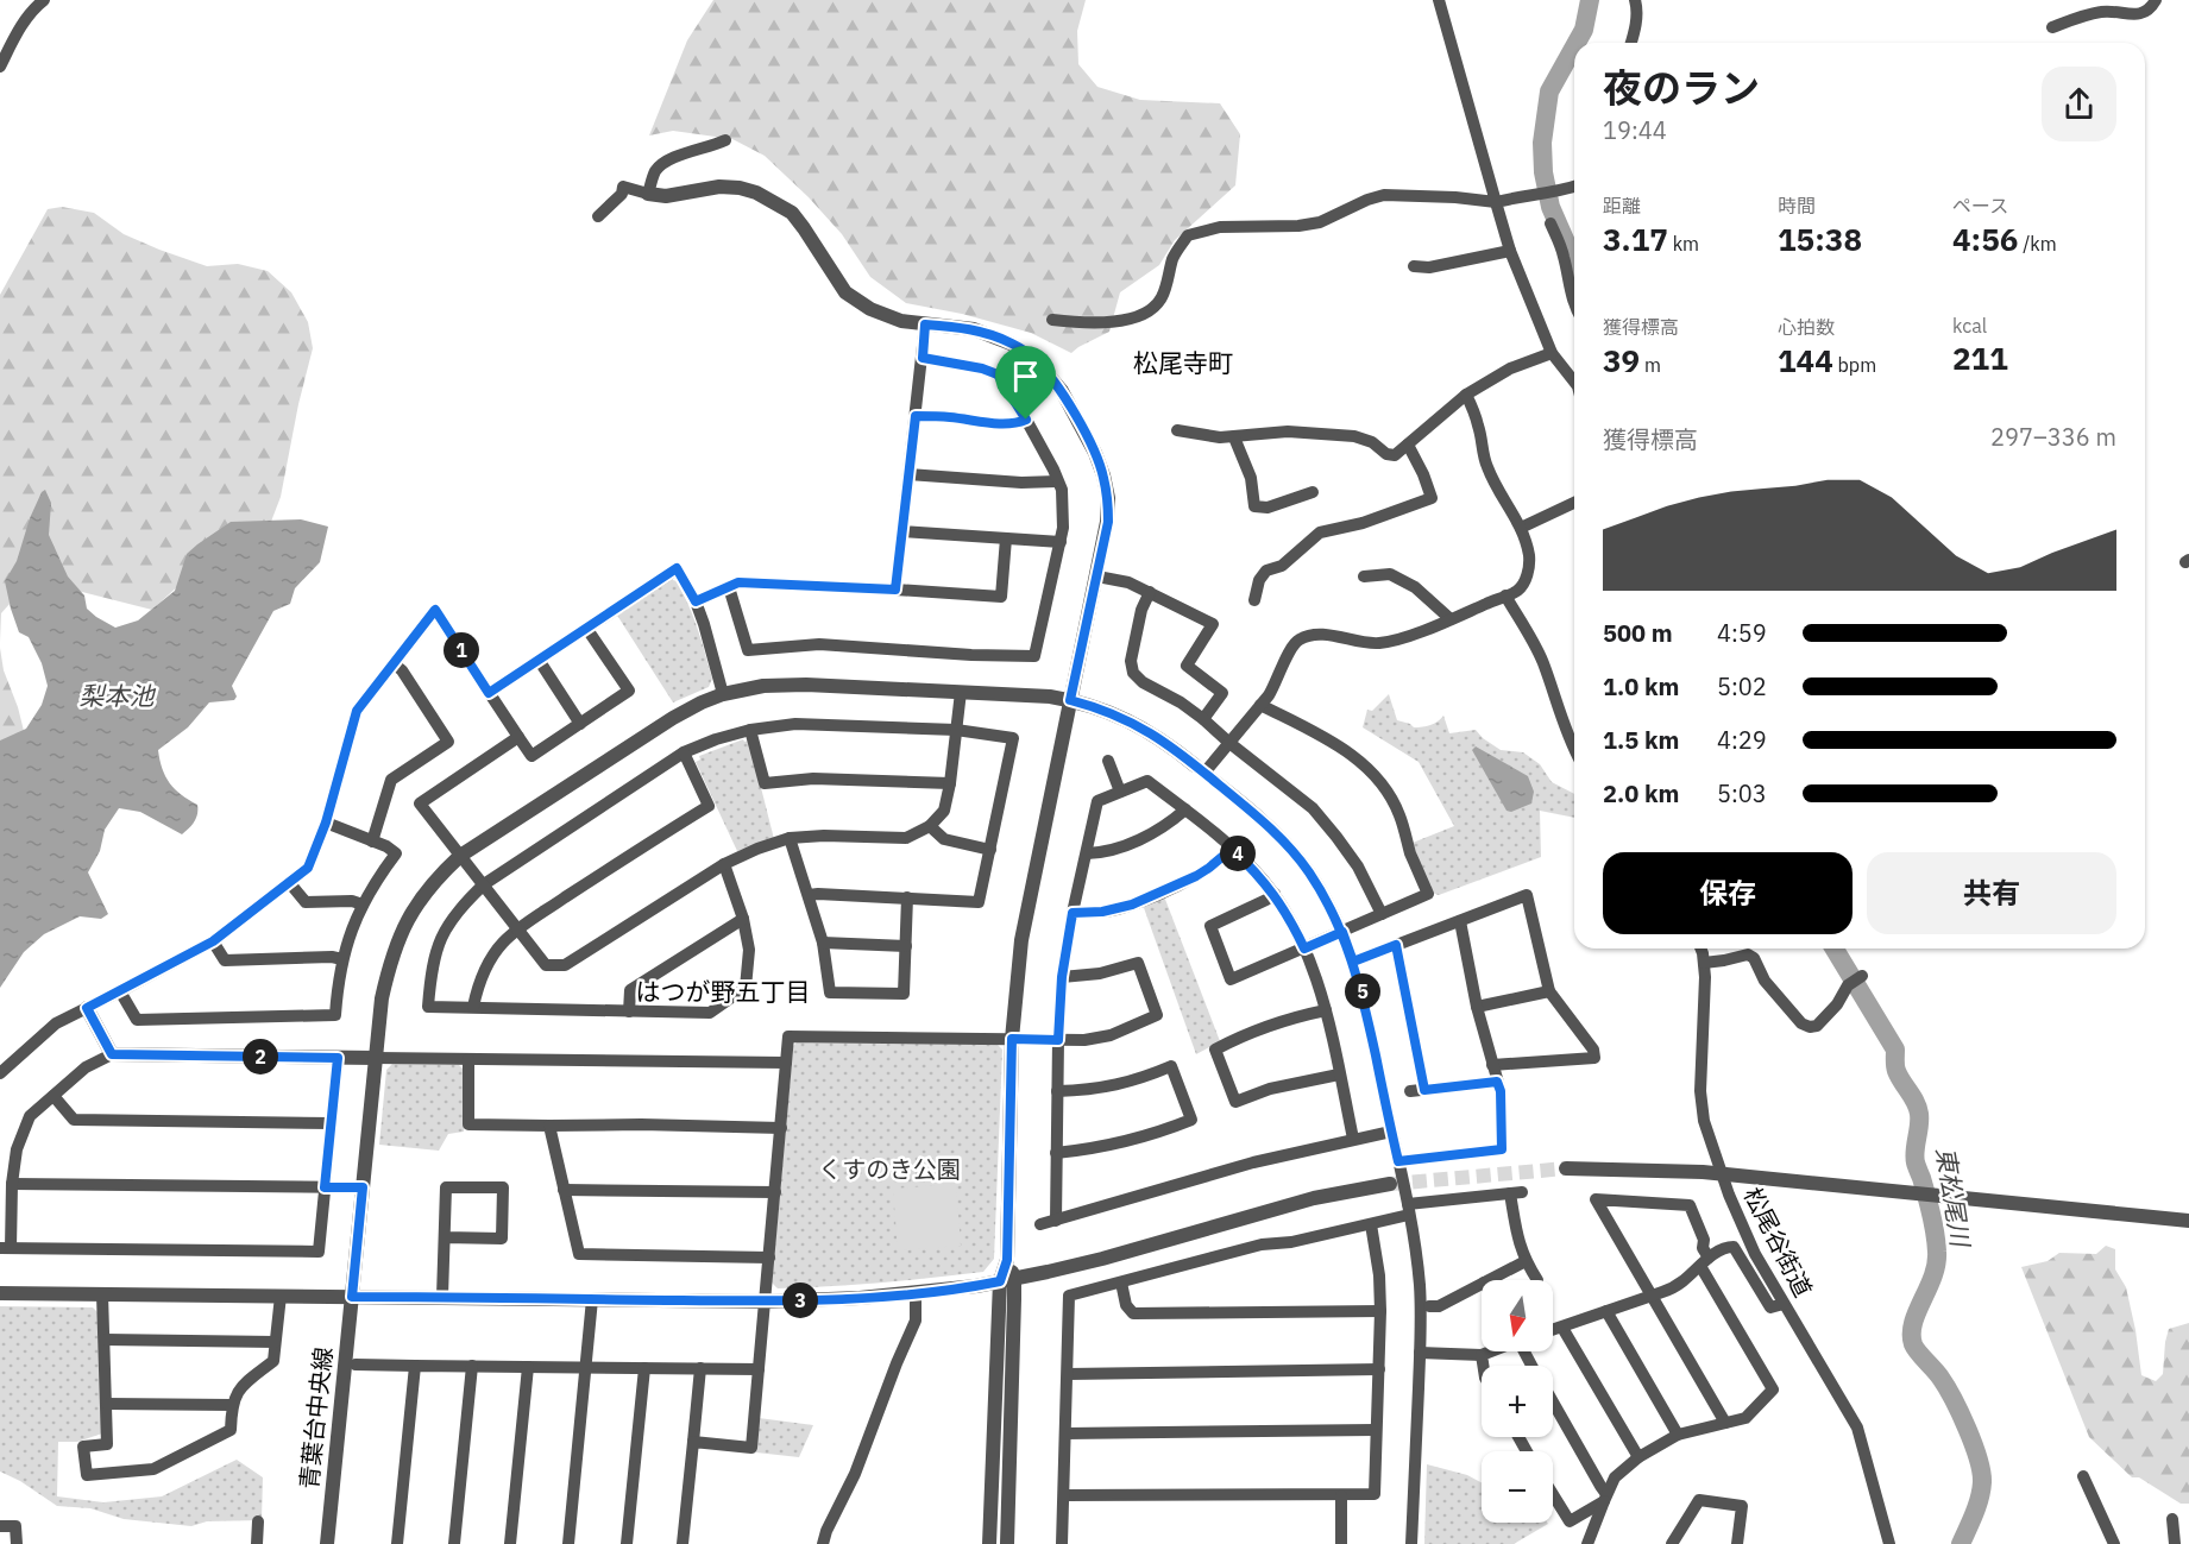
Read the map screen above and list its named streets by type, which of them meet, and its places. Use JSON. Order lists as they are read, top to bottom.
{
  "streets": {
    "street": ["松尾谷街道", "青葉台中央線"]
  },
  "districts": ["松尾寺町", "はつが野五丁目"],
  "water": ["梨本池", "東松尾川"],
  "parks": ["くすのき公園"],
  "north": "bottom",
  "page": {
    "heading": ["夜のラン", "19:44"],
    "stats": [
      ["距離", "3.17 km"],
      ["時間", "15:38"],
      ["ペース", "4:56 /km"],
      ["獲得標高", "39 m"],
      ["心拍数", "144 bpm"],
      ["kcal", "211"]
    ],
    "chart": ["獲得標高", "297–336 m"],
    "list": [
      {
        "name": "500 m",
        "note": "4:59"
      },
      {
        "name": "1.0 km",
        "note": "5:02"
      },
      {
        "name": "1.5 km",
        "note": "4:29"
      },
      {
        "name": "2.0 km",
        "note": "5:03"
      }
    ],
    "pins": [
      "1",
      "4",
      "5",
      "2",
      "3"
    ],
    "buttons": ["保存", "共有"],
    "map_buttons": ["+", "−"]
  }
}
